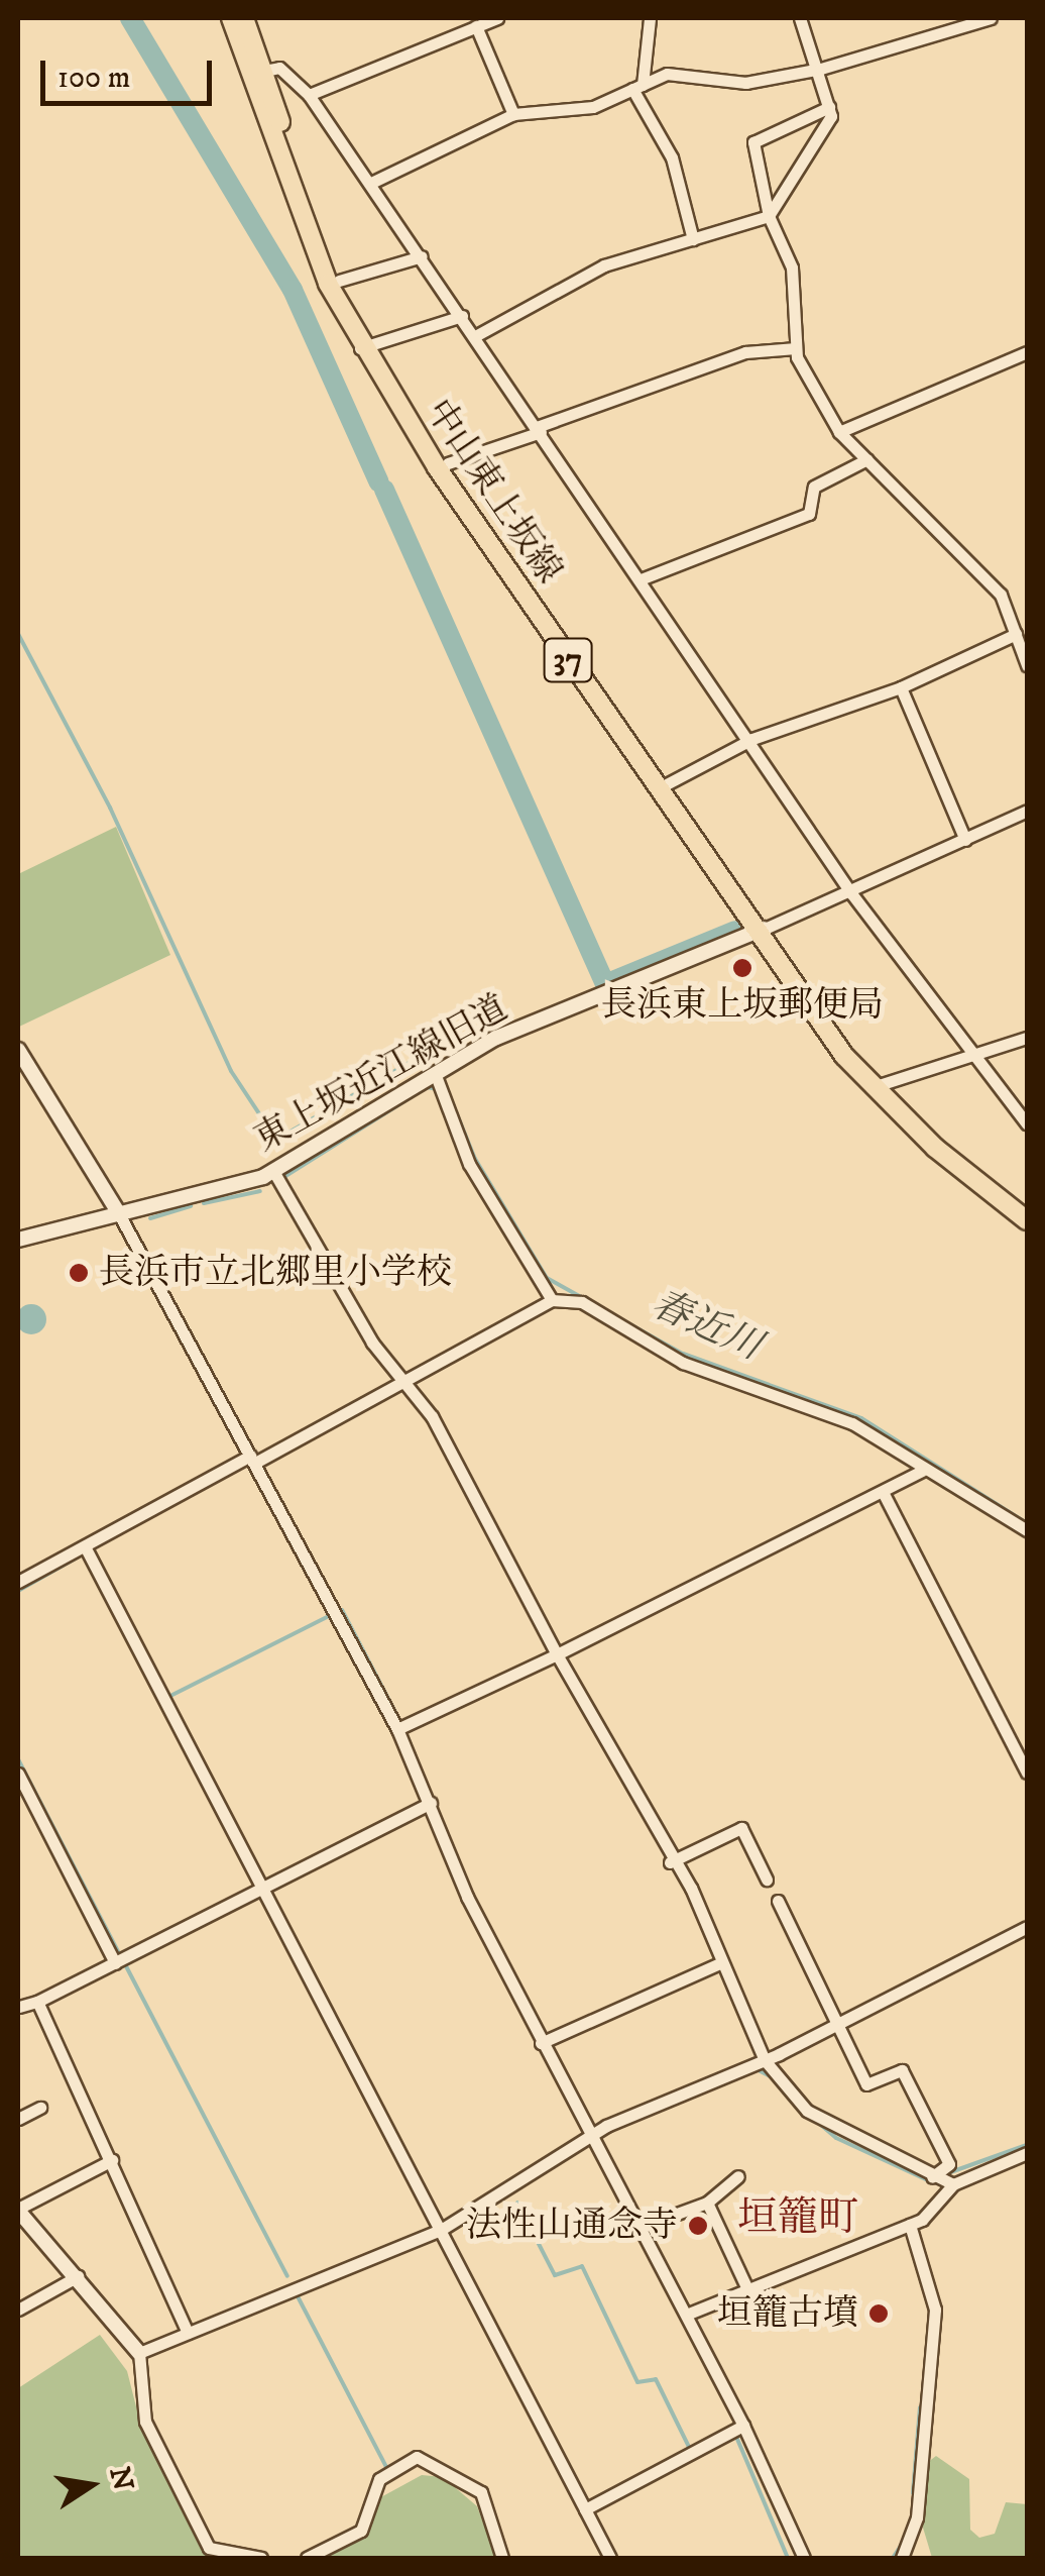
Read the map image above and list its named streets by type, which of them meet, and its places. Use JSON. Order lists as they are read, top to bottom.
{
  "streets": {
    "main road": ["中山東上坂線", "37"],
    "street": ["東上坂近江線旧道"]
  },
  "crossings": [
    ["中山東上坂線", "東上坂近江線旧道"]
  ],
  "districts": ["垣籠町"],
  "water": ["春近川"],
  "places": [
    "長浜東上坂郵便局",
    "長浜市立北郷里小学校",
    "法性山通念寺",
    "垣籠古墳"
  ],
  "scale_bar": "100 m",
  "north": "right"
}
